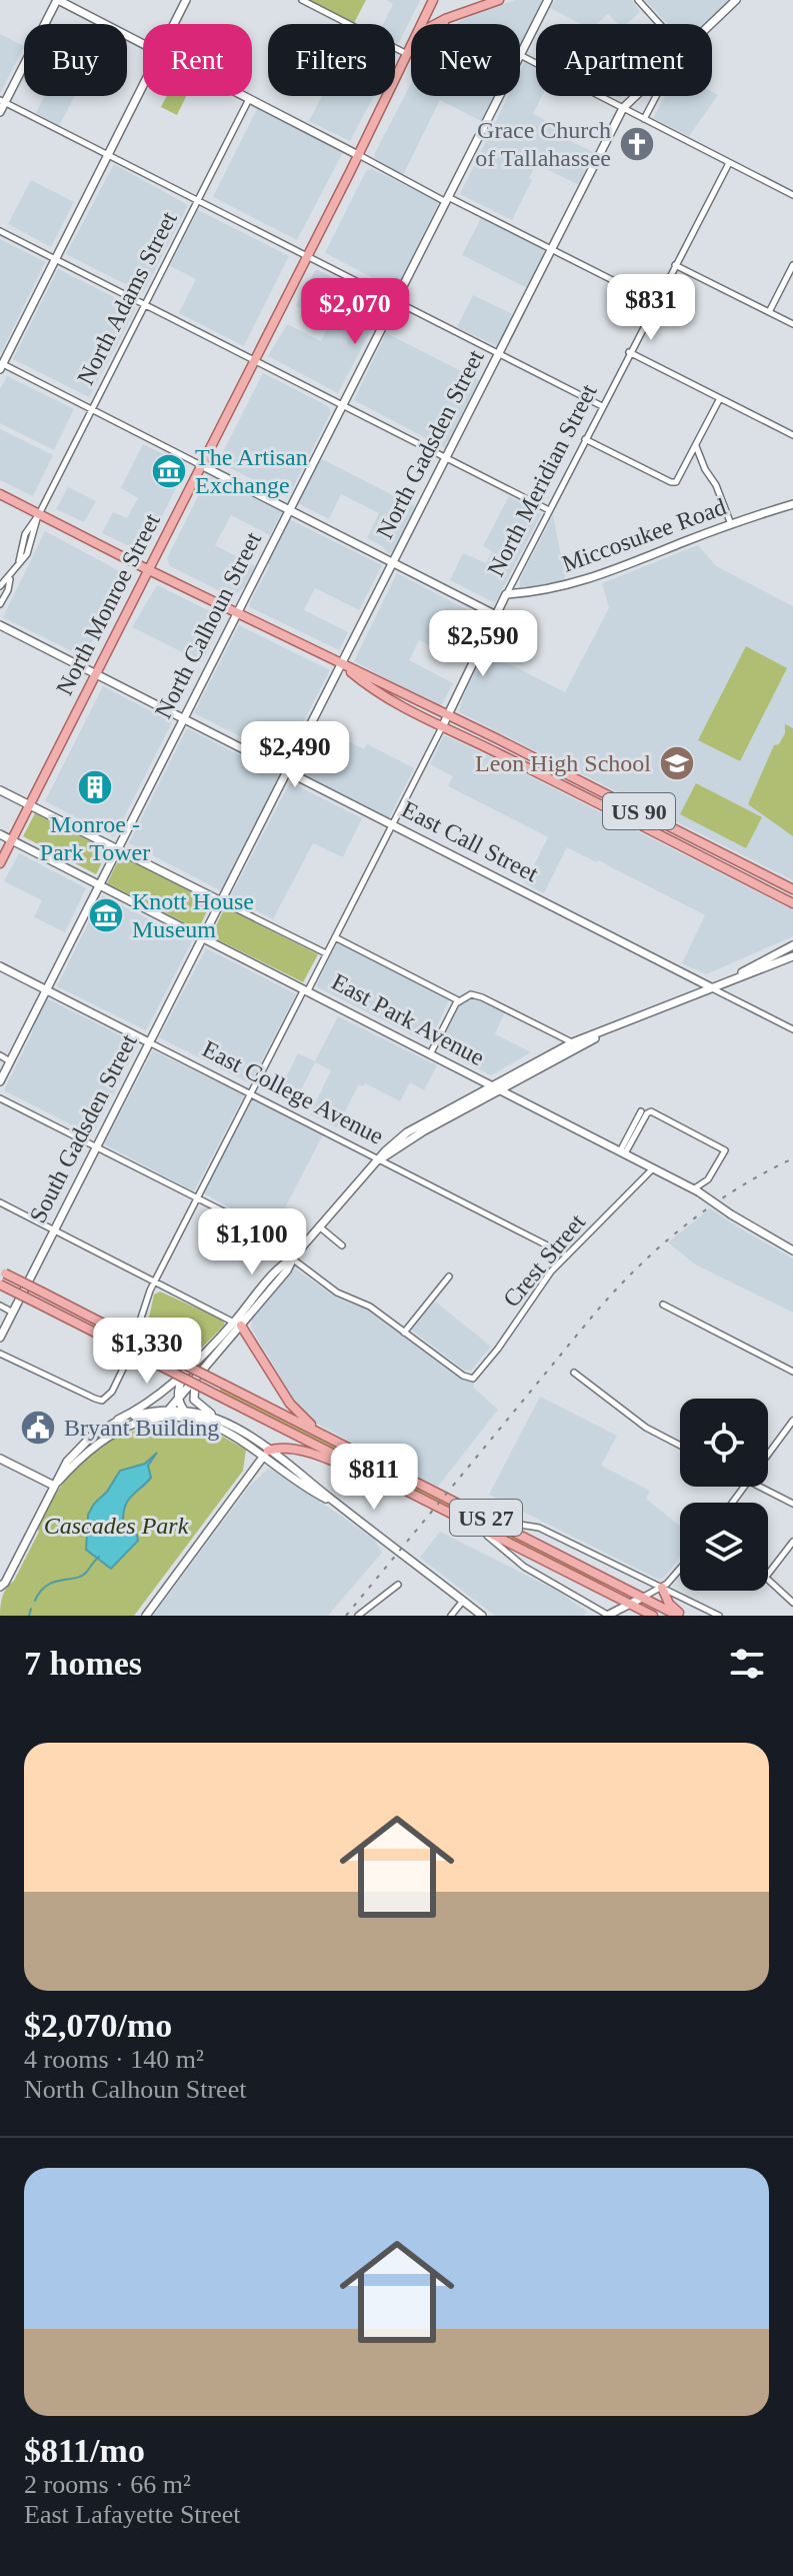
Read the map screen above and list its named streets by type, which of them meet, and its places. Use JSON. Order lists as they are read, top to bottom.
{
  "streets": {
    "main road": ["North Monroe Street", "US 90", "US 27"],
    "street": [
      "North Adams Street",
      "North Gadsden Street",
      "North Meridian Street",
      "Miccosukee Road",
      "North Calhoun Street",
      "East Call Street",
      "East Park Avenue",
      "East College Avenue",
      "South Gadsden Street",
      "Crest Street"
    ]
  },
  "crossings": [
    ["North Adams Street", "US 90"],
    ["North Gadsden Street", "US 90"],
    ["North Gadsden Street", "East Call Street"],
    ["North Gadsden Street", "East Park Avenue"],
    ["North Gadsden Street", "South Gadsden Street"],
    ["North Meridian Street", "Miccosukee Road"],
    ["North Meridian Street", "US 90"],
    ["North Meridian Street", "East Call Street"],
    ["North Meridian Street", "East Park Avenue"],
    ["North Meridian Street", "East College Avenue"],
    ["North Monroe Street", "US 90"],
    ["North Monroe Street", "East Call Street"],
    ["North Monroe Street", "East Park Avenue"],
    ["North Calhoun Street", "US 90"],
    ["North Calhoun Street", "East Call Street"],
    ["North Calhoun Street", "East Park Avenue"],
    ["North Calhoun Street", "East College Avenue"],
    ["East Park Avenue", "South Gadsden Street"],
    ["East Park Avenue", "Crest Street"],
    ["East College Avenue", "South Gadsden Street"],
    ["East College Avenue", "Crest Street"]
  ],
  "parks": ["Cascades Park"],
  "places": {
    "church": ["Grace Church of Tallahassee"],
    "museum": ["The Artisan Exchange", "Knott House Museum"],
    "school or university": ["Leon High School"],
    "building": ["Monroe - Park Tower"],
    "public building": ["Bryant Building"]
  },
  "page": {
    "chip": [
      "Buy",
      "Rent",
      "Filters",
      "New",
      "Apartment"
    ],
    "price": [
      "$831",
      "$2,070",
      "$2,590",
      "$2,490",
      "$1,100",
      "$1,330",
      "$811"
    ],
    "heading": "7 homes",
    "list": [
      {
        "name": "$2,070/mo",
        "note": "4 rooms · 140 m² · North Calhoun Street"
      },
      {
        "name": "$811/mo",
        "note": "2 rooms · 66 m² · East Lafayette Street"
      }
    ]
  }
}
